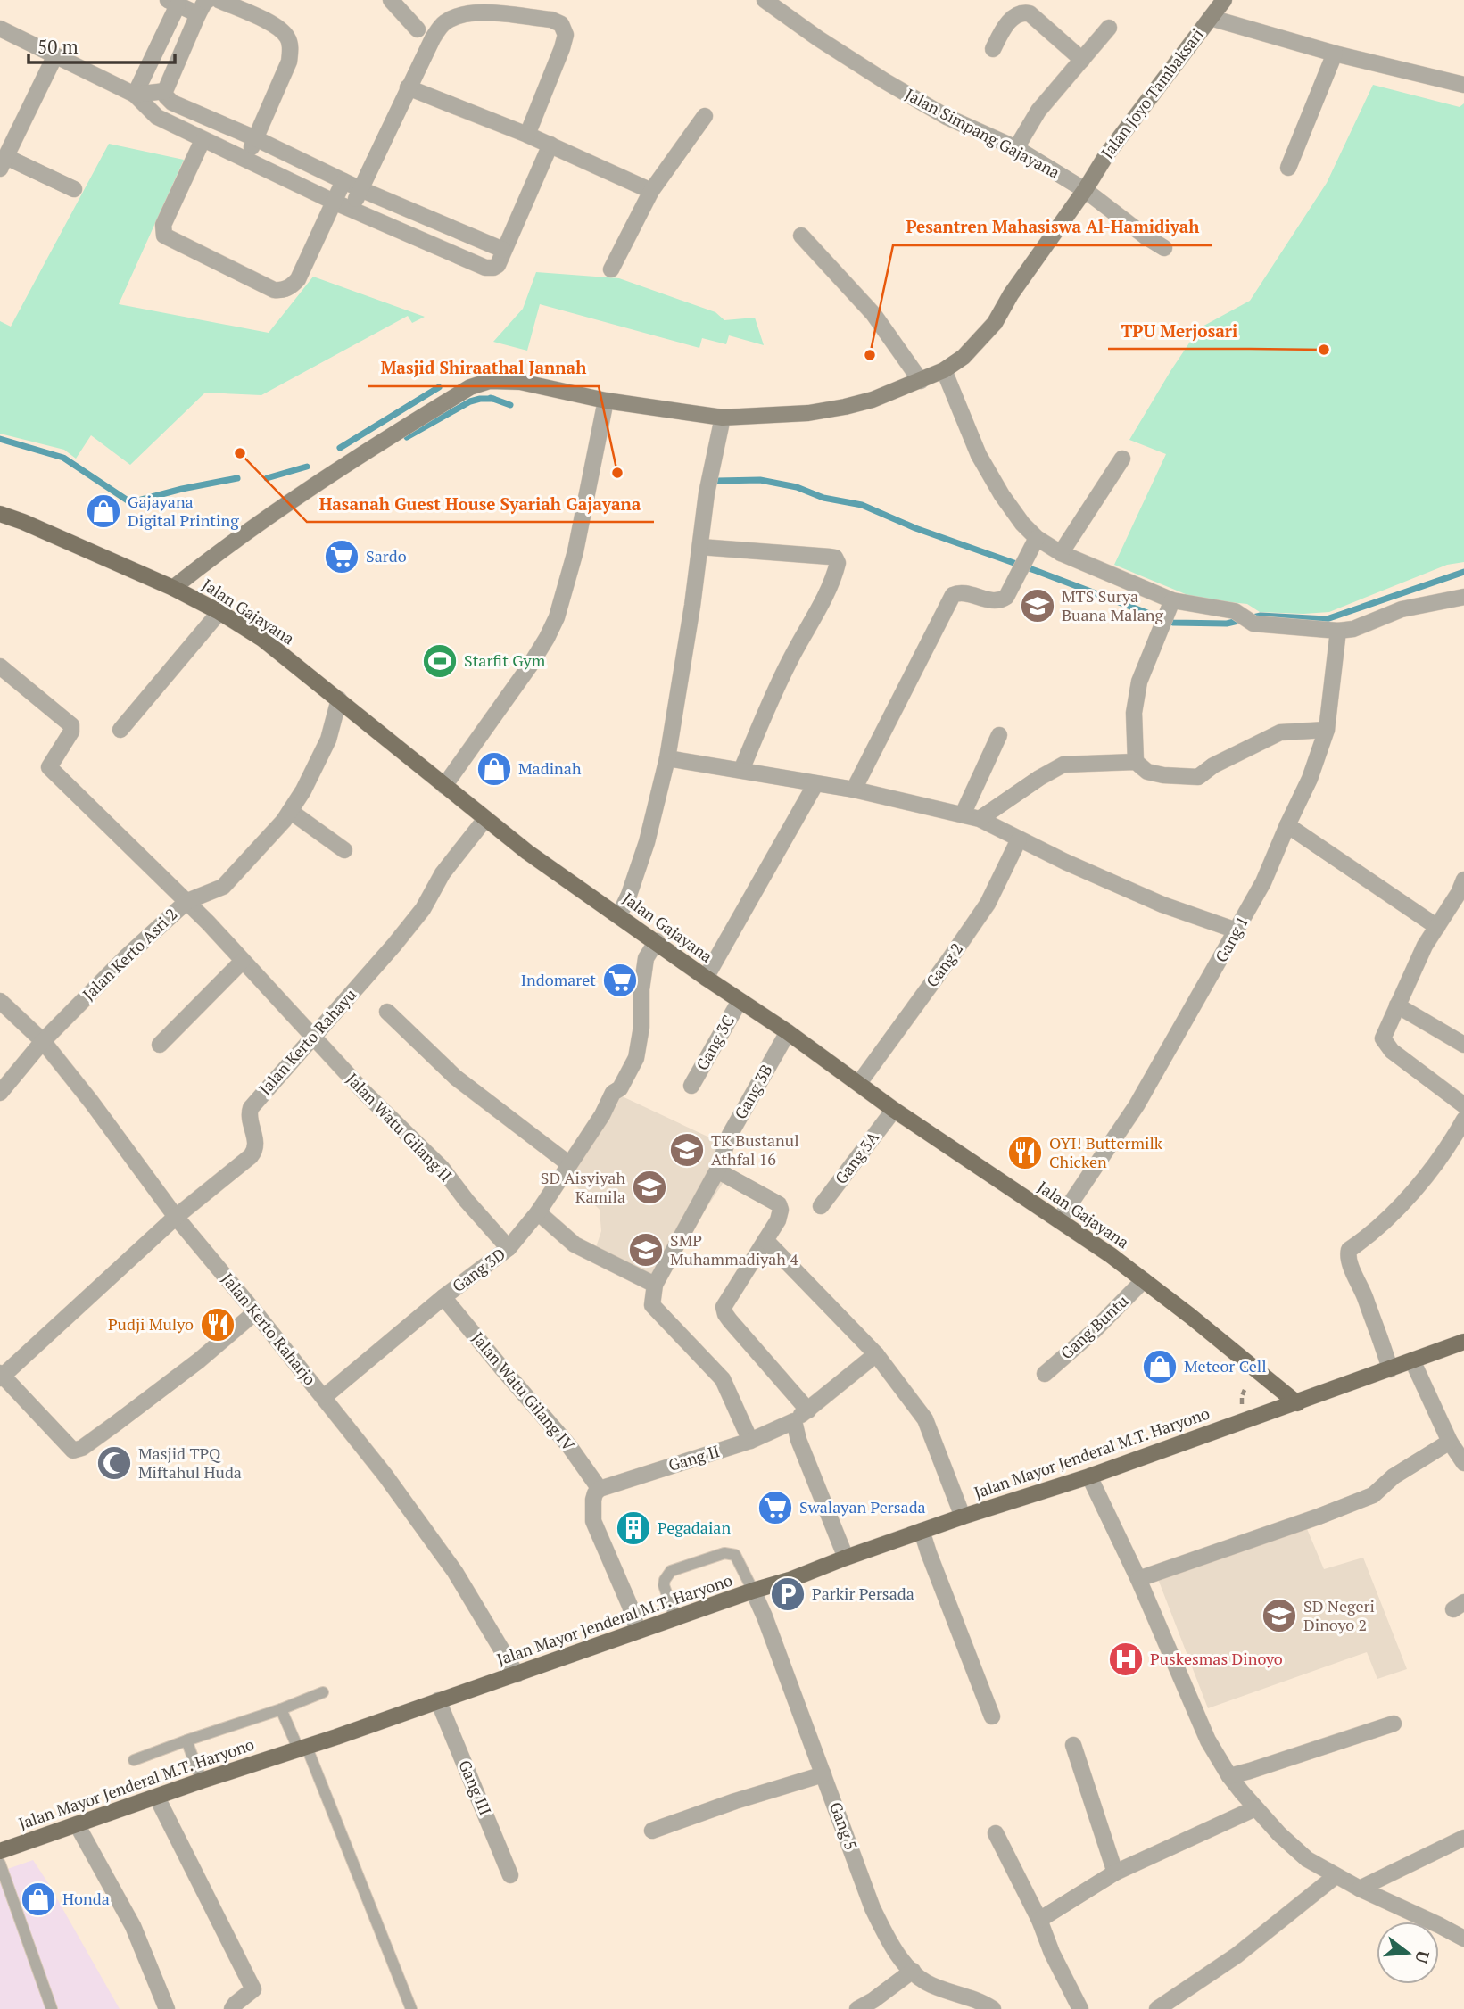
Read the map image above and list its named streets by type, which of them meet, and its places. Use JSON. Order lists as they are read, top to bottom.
{
  "streets": {
    "main road": ["Jalan Joyo Tambaksari", "Jalan Gajayana", "Jalan Mayor Jenderal M.T. Haryono"],
    "street": [
      "Jalan Simpang Gajayana",
      "Gang 1",
      "Jalan Kerto Asri 2",
      "Gang 2",
      "Jalan Kerto Rahayu",
      "Gang 3C",
      "Gang 3B",
      "Jalan Watu Gilang II",
      "Gang 3A",
      "Gang 3D",
      "Gang Buntu",
      "Jalan Kerto Raharjo",
      "Jalan Watu Gilang IV",
      "Gang II",
      "Gang III",
      "Gang 5"
    ]
  },
  "crossings": [
    ["Jalan Joyo Tambaksari", "Jalan Simpang Gajayana"],
    ["Jalan Gajayana", "Gang 1"],
    ["Jalan Gajayana", "Jalan Kerto Asri 2"],
    ["Jalan Gajayana", "Gang 2"],
    ["Jalan Gajayana", "Jalan Kerto Rahayu"],
    ["Jalan Gajayana", "Gang 3C"],
    ["Jalan Gajayana", "Gang 3B"],
    ["Jalan Gajayana", "Gang 3A"],
    ["Jalan Gajayana", "Gang 3D"],
    ["Jalan Gajayana", "Gang Buntu"],
    ["Jalan Gajayana", "Jalan Mayor Jenderal M.T. Haryono"],
    ["Jalan Kerto Asri 2", "Jalan Watu Gilang II"],
    ["Jalan Kerto Asri 2", "Jalan Kerto Raharjo"],
    ["Jalan Kerto Rahayu", "Jalan Watu Gilang II"],
    ["Jalan Kerto Rahayu", "Jalan Kerto Raharjo"],
    ["Jalan Watu Gilang II", "Gang 3D"],
    ["Gang 3D", "Jalan Kerto Raharjo"],
    ["Gang 3D", "Jalan Watu Gilang IV"],
    ["Jalan Kerto Raharjo", "Jalan Mayor Jenderal M.T. Haryono"],
    ["Jalan Watu Gilang IV", "Gang II"],
    ["Jalan Mayor Jenderal M.T. Haryono", "Gang III"],
    ["Jalan Mayor Jenderal M.T. Haryono", "Gang 5"]
  ],
  "places": {
    "other": [
      "TPU Merjosari",
      "Pesantren Mahasiswa Al-Hamidiyah",
      "Hasanah Guest House Syariah Gajayana",
      "Masjid Shiraathal Jannah"
    ],
    "shop": [
      "Gajayana Digital Printing",
      "Madinah",
      "Meteor Cell",
      "Honda"
    ],
    "supermarket": ["Sardo", "Indomaret", "Swalayan Persada"],
    "school or university": [
      "MTS Surya Buana Malang",
      "TK Bustanul Athfal 16",
      "SD Aisyiyah Kamila",
      "SMP Muhammadiyah 4",
      "SD Negeri Dinoyo 2"
    ],
    "sports": ["Starfit Gym"],
    "restaurant": ["OYI! Buttermilk Chicken", "Pudji Mulyo"],
    "mosque": ["Masjid TPQ Miftahul Huda"],
    "building": ["Pegadaian"],
    "parking": ["Parkir Persada"],
    "hospital": ["Puskesmas Dinoyo"]
  },
  "scale_bar": "50 m",
  "north": "right"
}
